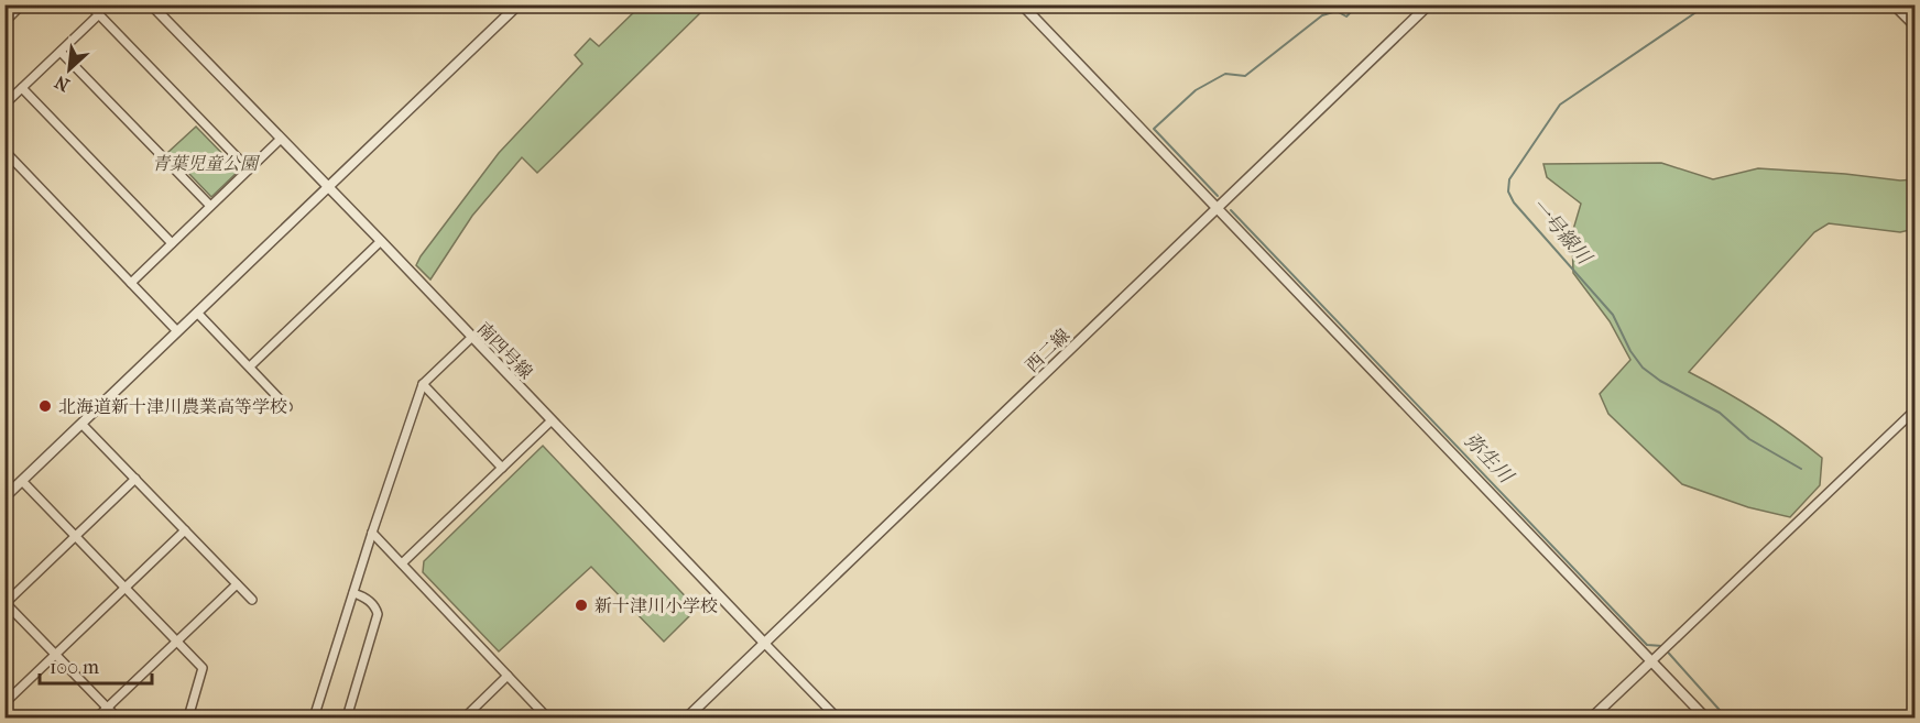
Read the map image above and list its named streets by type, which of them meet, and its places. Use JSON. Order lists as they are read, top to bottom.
{
  "streets": {
    "street": ["南四号線", "西二線"]
  },
  "crossings": [
    ["南四号線", "西二線"]
  ],
  "water": ["一号線川", "弥生川"],
  "parks": ["青葉児童公園"],
  "places": ["北海道新十津川農業高等学校", "新十津川小学校"],
  "scale_bar": "100 m",
  "north": "bottom left"
}
